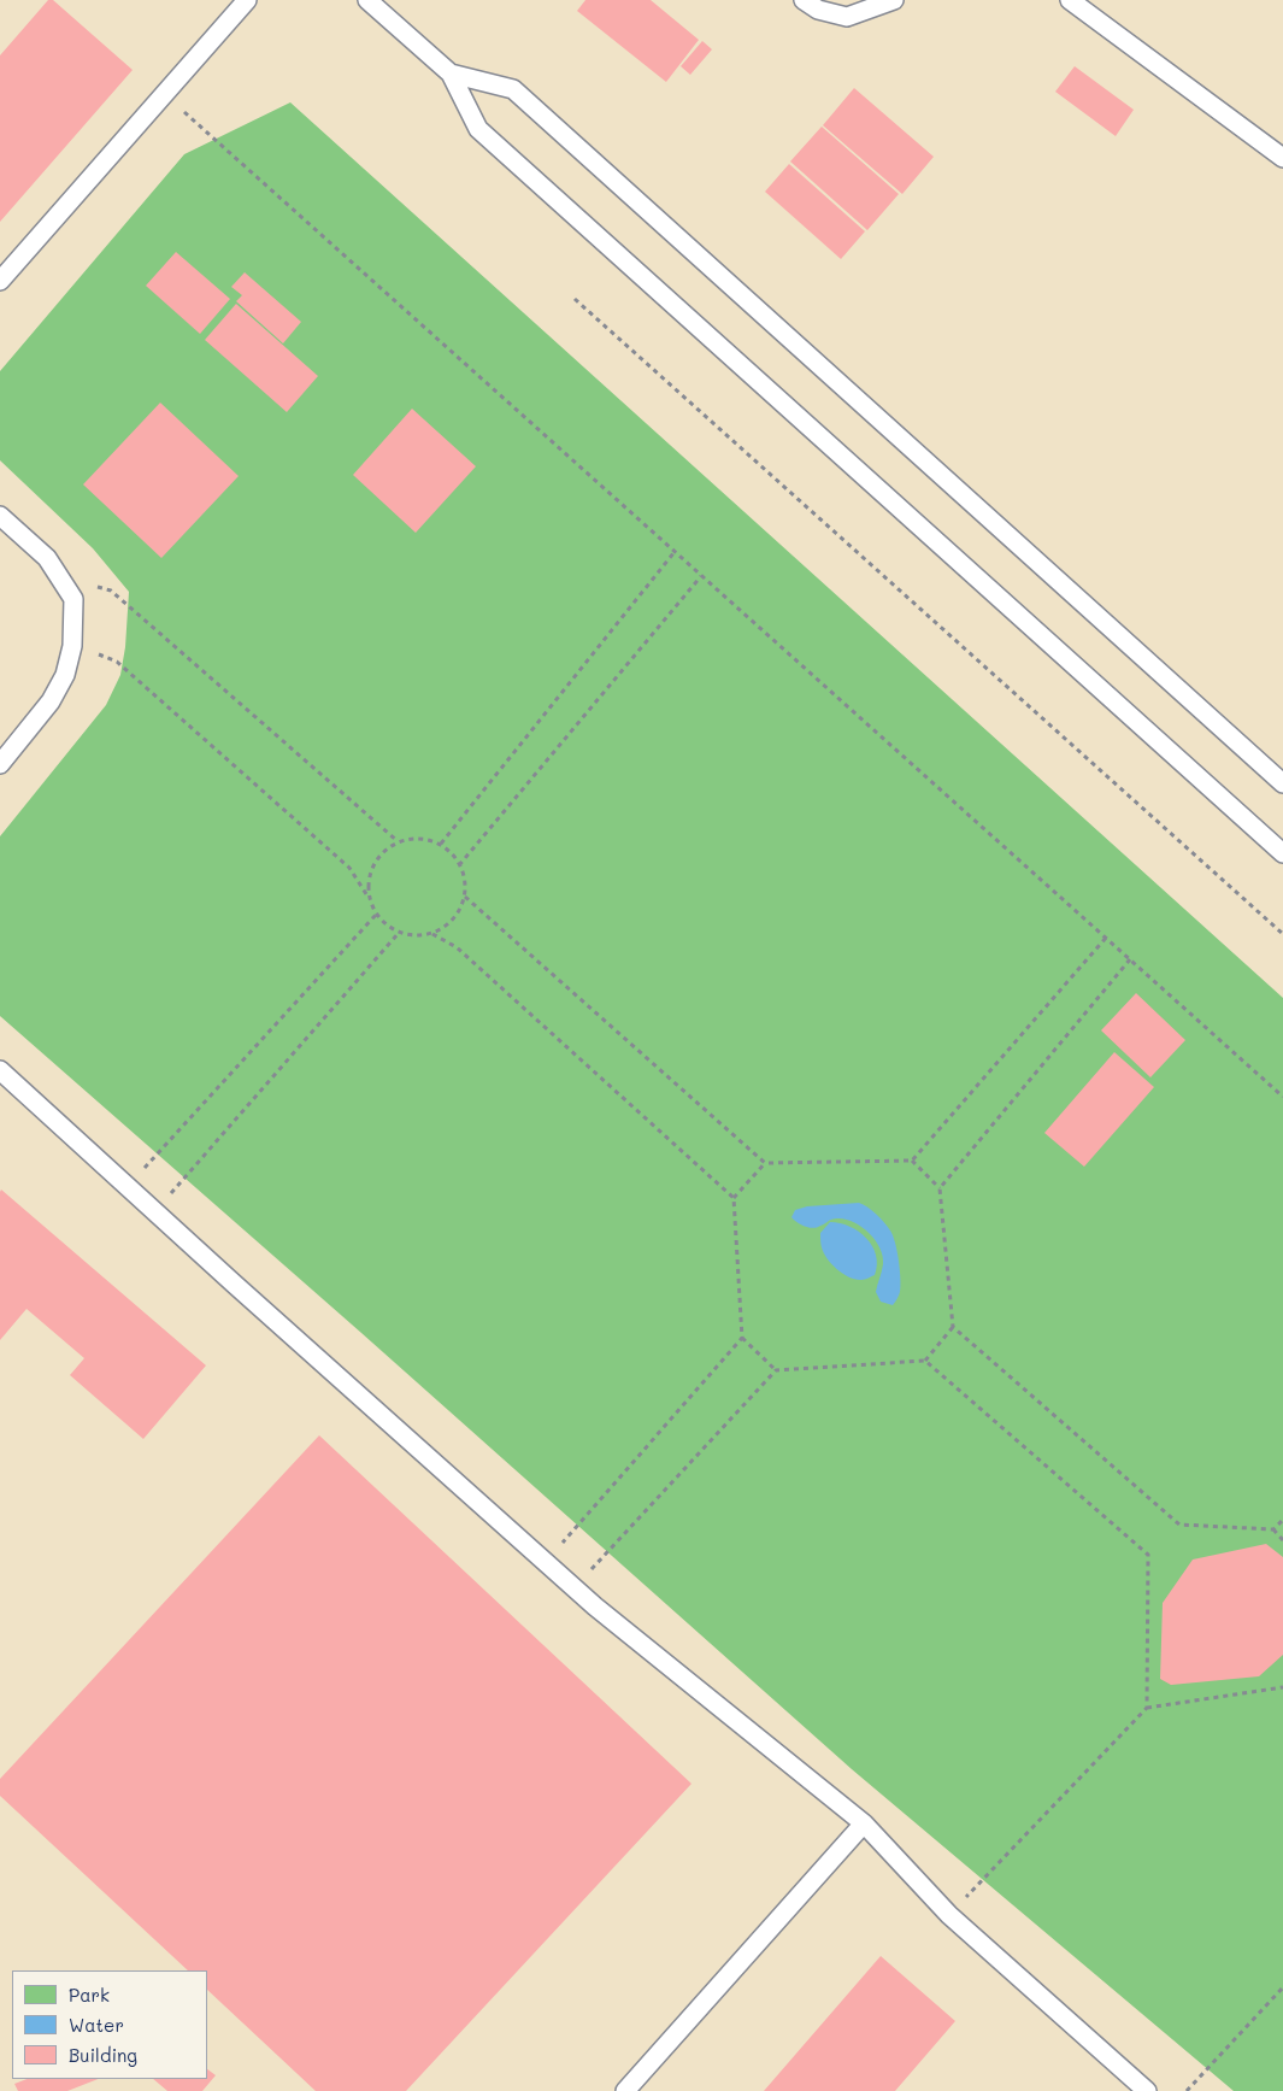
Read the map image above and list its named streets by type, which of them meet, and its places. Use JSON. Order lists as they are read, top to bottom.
{
  "legend": ["Park", "Water", "Building"]
}
